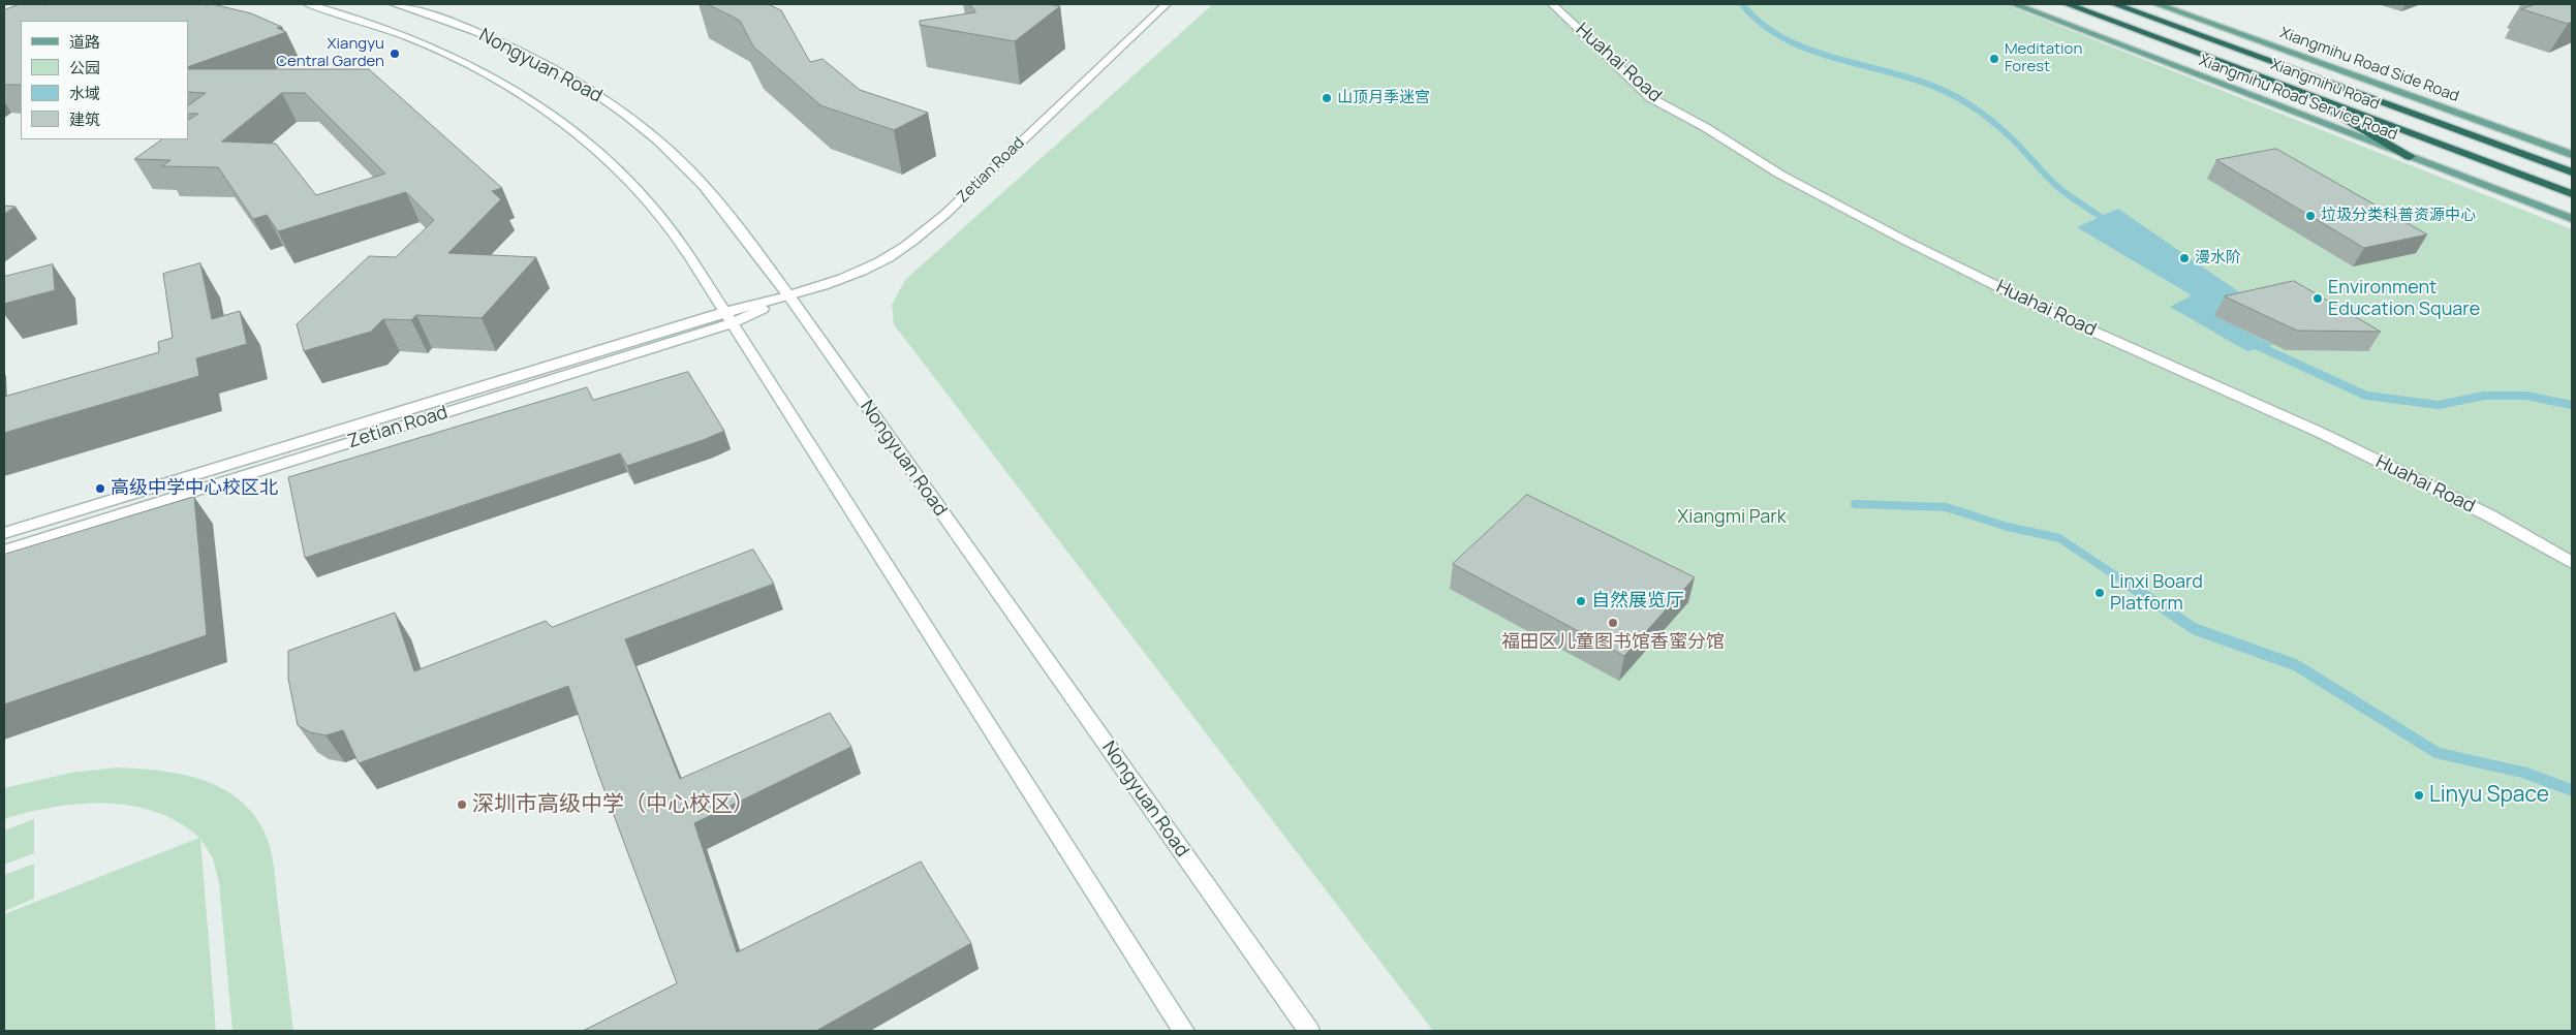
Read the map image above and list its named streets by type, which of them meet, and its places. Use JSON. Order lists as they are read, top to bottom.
{
  "streets": {
    "highway": ["Xiangmihu Road"],
    "main road": [
      "Huahai Road",
      "Xiangmihu Road Side Road",
      "Nongyuan Road",
      "Xiangmihu Road Service Road",
      "Zetian Road"
    ]
  },
  "crossings": [
    ["Nongyuan Road", "Zetian Road"]
  ],
  "parks": ["Xiangmi Park"],
  "places": [
    "Xiangyu Central Garden",
    "Meditation Forest",
    "山顶月季迷宫",
    "垃圾分类科普资源中心",
    "漫水阶",
    "Environment Education Square",
    "高级中学中心校区北",
    "Linxi Board Platform",
    "自然展览厅",
    "福田区儿童图书馆香蜜分馆",
    "Linyu Space",
    "深圳市高级中学（中心校区）"
  ],
  "legend": [
    "道路",
    "公园",
    "水域",
    "建筑"
  ]
}
